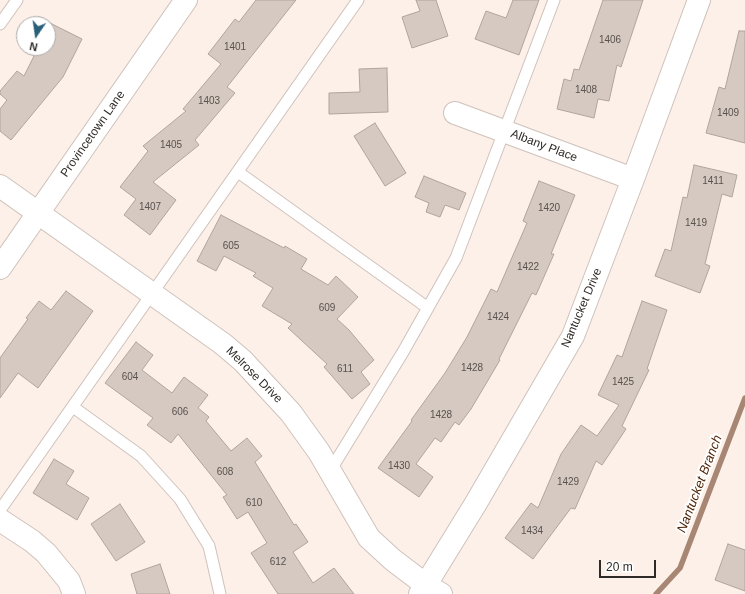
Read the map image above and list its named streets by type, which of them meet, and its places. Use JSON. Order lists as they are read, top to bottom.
{
  "streets": {
    "street": [
      "Provincetown Lane",
      "Albany Place",
      "Nantucket Drive",
      "Melrose Drive"
    ]
  },
  "crossings": [
    ["Provincetown Lane", "Melrose Drive"],
    ["Albany Place", "Nantucket Drive"],
    ["Nantucket Drive", "Melrose Drive"]
  ],
  "water": ["Nantucket Branch"],
  "house_numbers": [
    "1406",
    "1401",
    "1408",
    "1403",
    "1409",
    "1405",
    "1411",
    "1407",
    "1420",
    "1419",
    "605",
    "1422",
    "609",
    "1424",
    "1428",
    "611",
    "604",
    "1425",
    "606",
    "1428",
    "1430",
    "608",
    "1429",
    "610",
    "1434",
    "612"
  ],
  "scale_bar": "20 m",
  "north": "bottom"
}
